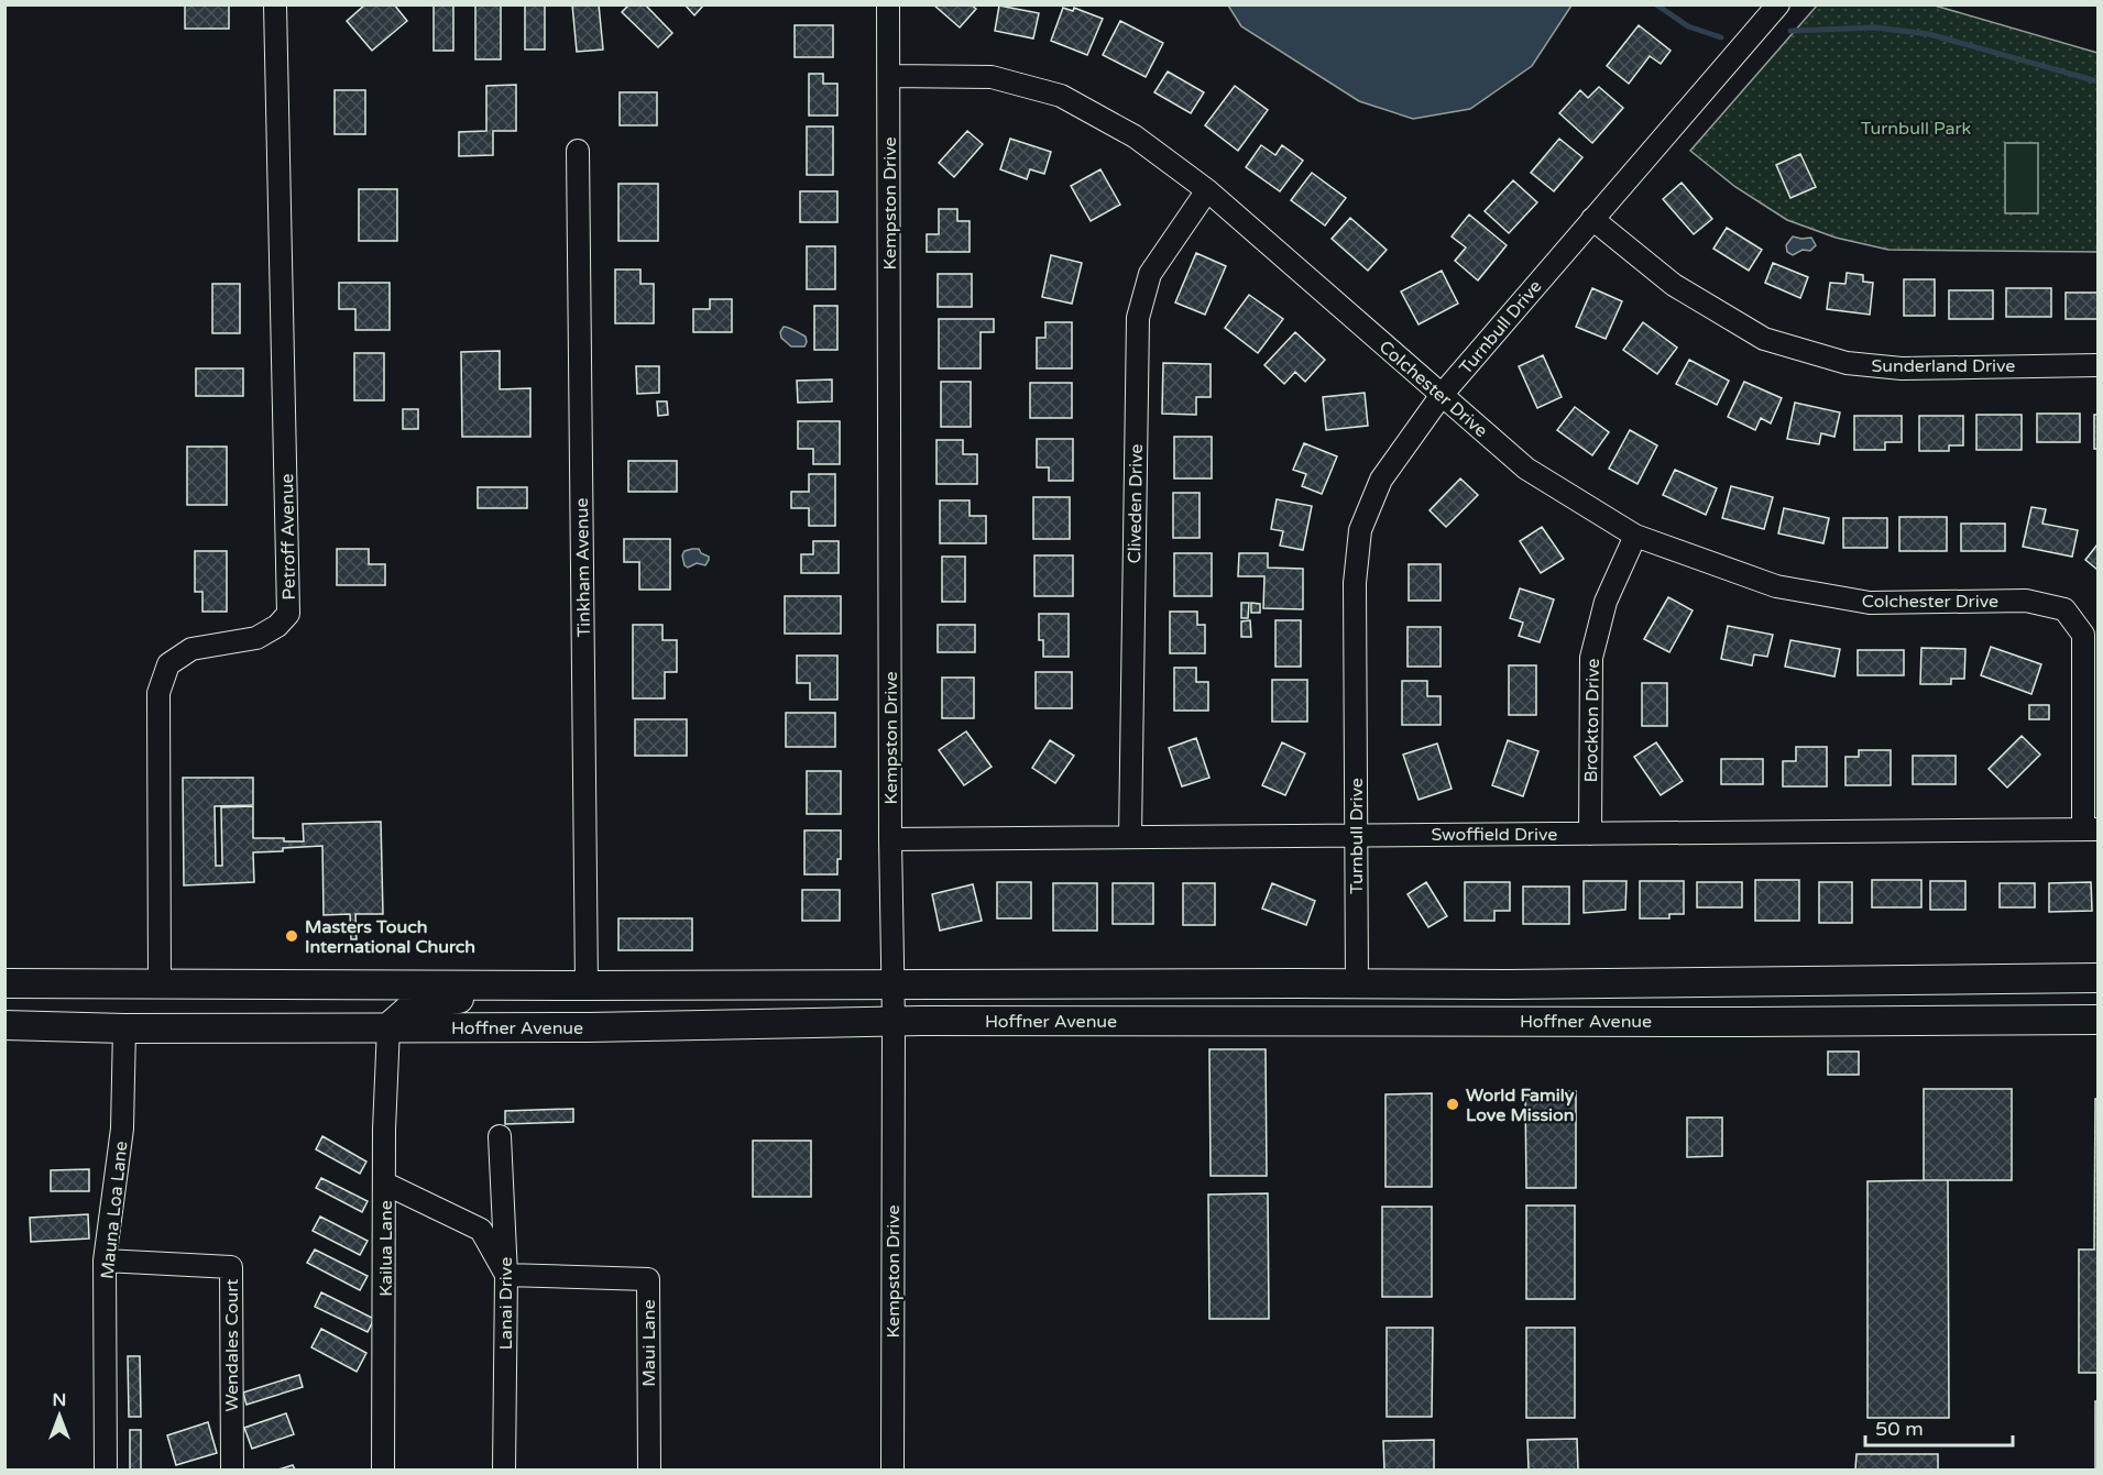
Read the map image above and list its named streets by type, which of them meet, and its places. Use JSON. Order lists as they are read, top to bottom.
{
  "streets": {
    "main road": ["Hoffner Avenue"],
    "street": [
      "Kempston Drive",
      "Turnbull Drive",
      "Sunderland Drive",
      "Colchester Drive",
      "Cliveden Drive",
      "Petroff Avenue",
      "Tinkham Avenue",
      "Brockton Drive",
      "Swoffield Drive",
      "Mauna Loa Lane",
      "Kailua Lane",
      "Lanai Drive",
      "Maui Lane",
      "Wendales Court"
    ]
  },
  "crossings": [
    ["Kempston Drive", "Colchester Drive"],
    ["Kempston Drive", "Swoffield Drive"],
    ["Kempston Drive", "Hoffner Avenue"],
    ["Turnbull Drive", "Sunderland Drive"],
    ["Turnbull Drive", "Colchester Drive"],
    ["Turnbull Drive", "Swoffield Drive"],
    ["Turnbull Drive", "Hoffner Avenue"],
    ["Colchester Drive", "Cliveden Drive"],
    ["Colchester Drive", "Brockton Drive"],
    ["Colchester Drive", "Swoffield Drive"],
    ["Cliveden Drive", "Swoffield Drive"],
    ["Petroff Avenue", "Hoffner Avenue"],
    ["Tinkham Avenue", "Hoffner Avenue"],
    ["Brockton Drive", "Swoffield Drive"],
    ["Hoffner Avenue", "Mauna Loa Lane"],
    ["Hoffner Avenue", "Kailua Lane"],
    ["Mauna Loa Lane", "Wendales Court"],
    ["Lanai Drive", "Maui Lane"]
  ],
  "parks": ["Turnbull Park"],
  "places": ["Masters Touch International Church", "World Family Love Mission"],
  "scale_bar": "50 m",
  "north": "top"
}
